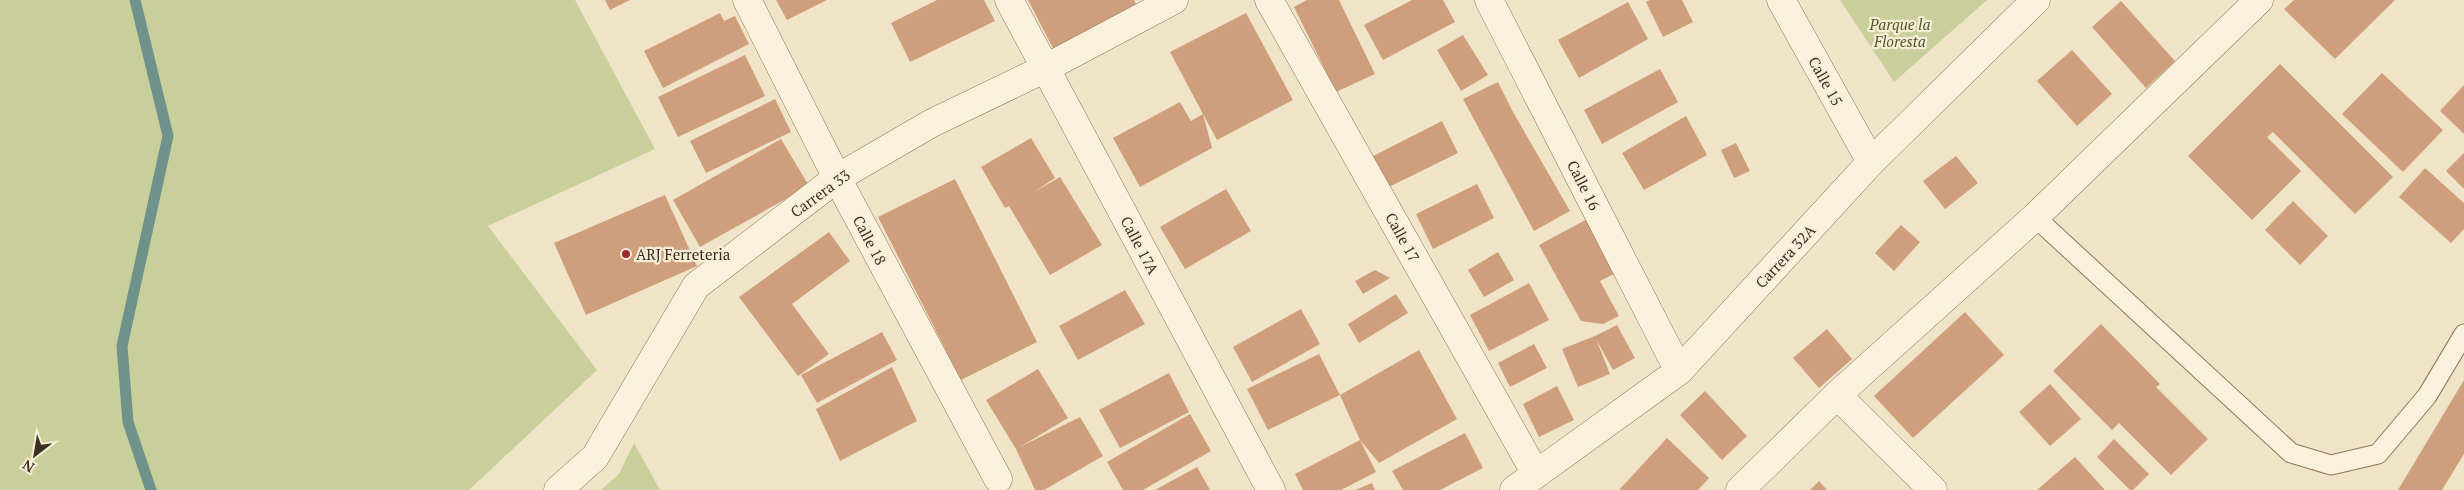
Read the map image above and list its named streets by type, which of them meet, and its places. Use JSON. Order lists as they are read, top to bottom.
{
  "streets": {
    "street": [
      "Calle 15",
      "Calle 16",
      "Carrera 33",
      "Calle 17",
      "Calle 18",
      "Calle 17A",
      "Carrera 32A"
    ]
  },
  "crossings": [
    ["Calle 15", "Carrera 32A"],
    ["Calle 16", "Carrera 32A"],
    ["Carrera 33", "Calle 18"],
    ["Carrera 33", "Calle 17A"],
    ["Calle 17", "Carrera 32A"]
  ],
  "parks": ["Parque la Floresta"],
  "places": ["ARJ Ferreteria"],
  "north": "bottom left"
}
